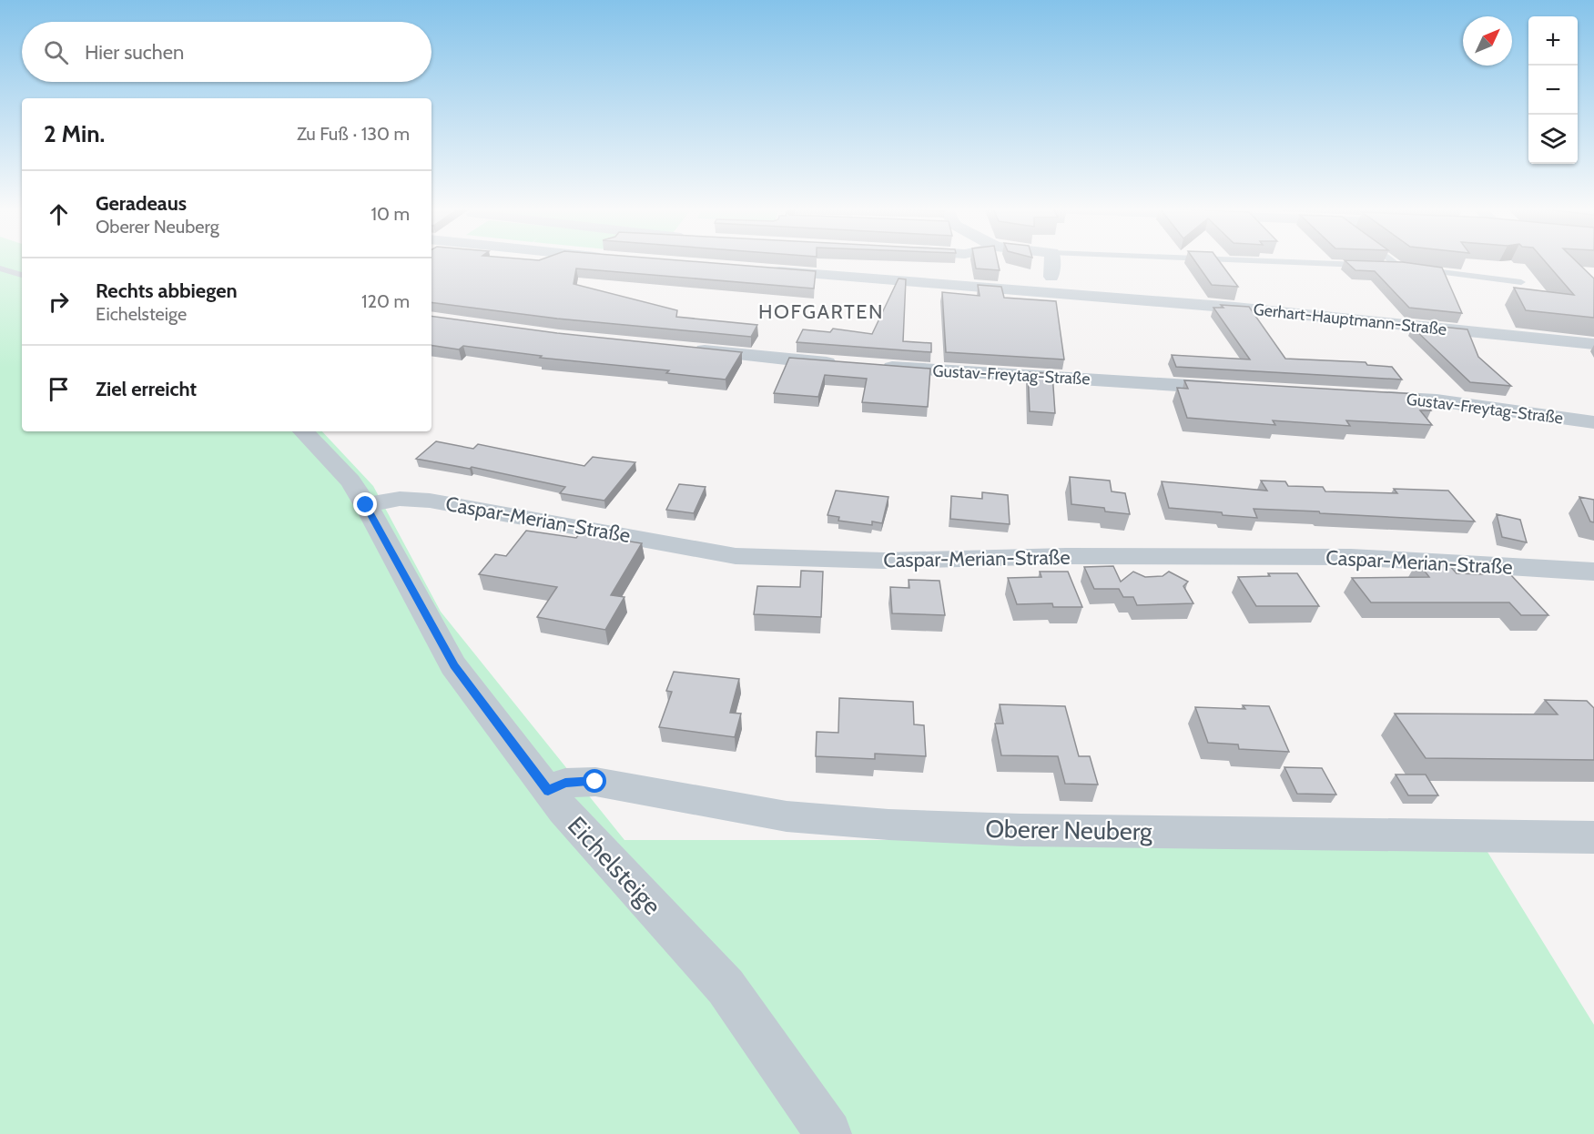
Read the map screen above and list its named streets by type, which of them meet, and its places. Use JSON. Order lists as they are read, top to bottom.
{
  "streets": {
    "street": [
      "Gerhart-Hauptmann-Straße",
      "Gustav-Freytag-Straße",
      "Caspar-Merian-Straße",
      "Oberer Neuberg",
      "Eichelsteige"
    ]
  },
  "crossings": [
    ["Caspar-Merian-Straße", "Eichelsteige"],
    ["Oberer Neuberg", "Eichelsteige"]
  ],
  "districts": ["HOFGARTEN"],
  "north": "top right",
  "page": {
    "map_buttons": ["+", "−"],
    "search": "Hier suchen",
    "heading": ["2 Min.", "Zu Fuß · 130 m"],
    "list": [
      ["Geradeaus", "Oberer Neuberg", "10 m"],
      ["Rechts abbiegen", "Eichelsteige", "120 m"],
      "Ziel erreicht"
    ]
  }
}
